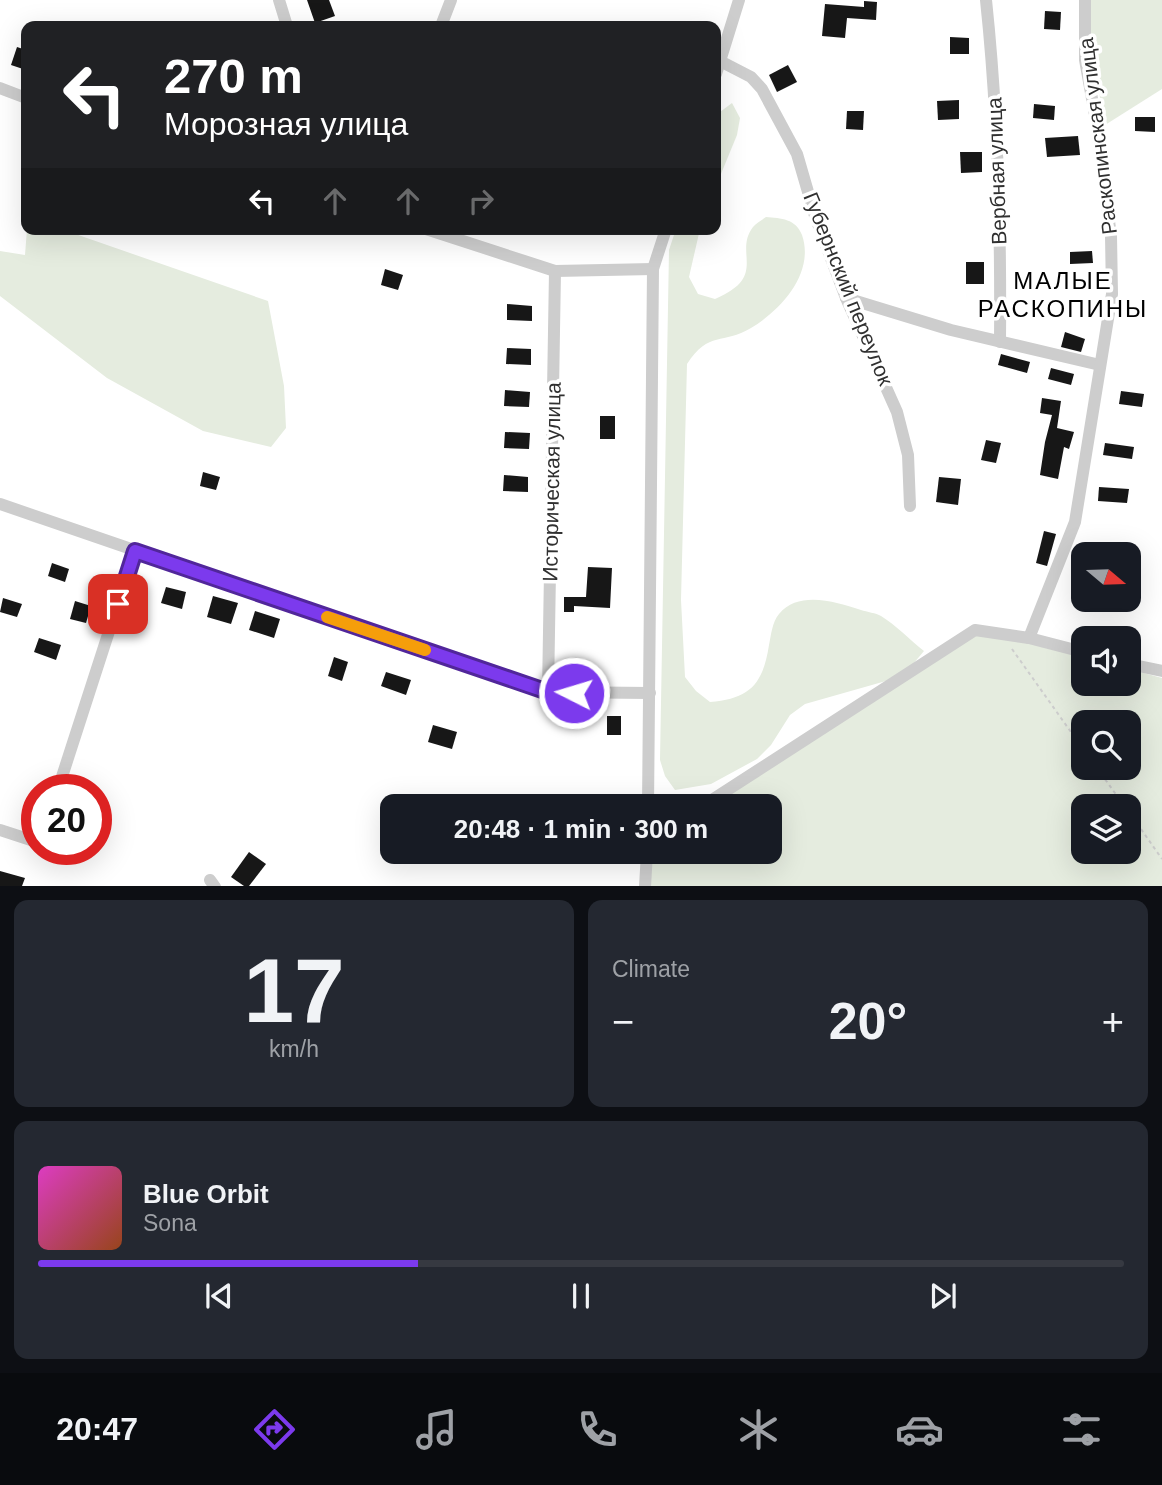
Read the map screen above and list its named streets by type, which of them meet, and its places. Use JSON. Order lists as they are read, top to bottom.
{
  "streets": {
    "street": [
      "Раскопинская улица",
      "Вербная улица",
      "Губернский переулок",
      "Историческая улица"
    ]
  },
  "districts": ["МАЛЫЕ РАСКОПИНЫ"],
  "north": "right",
  "page": {
    "turn": ["270 m", "Морозная улица"],
    "limit": "20",
    "trip": "20:48 · 1 min · 300 m",
    "tile": [
      ["17", "km/h"],
      "Climate"
    ],
    "heat": ["−", "20°", "+"],
    "song": ["Blue Orbit", "Sona"],
    "tabs": "20:47"
  }
}
